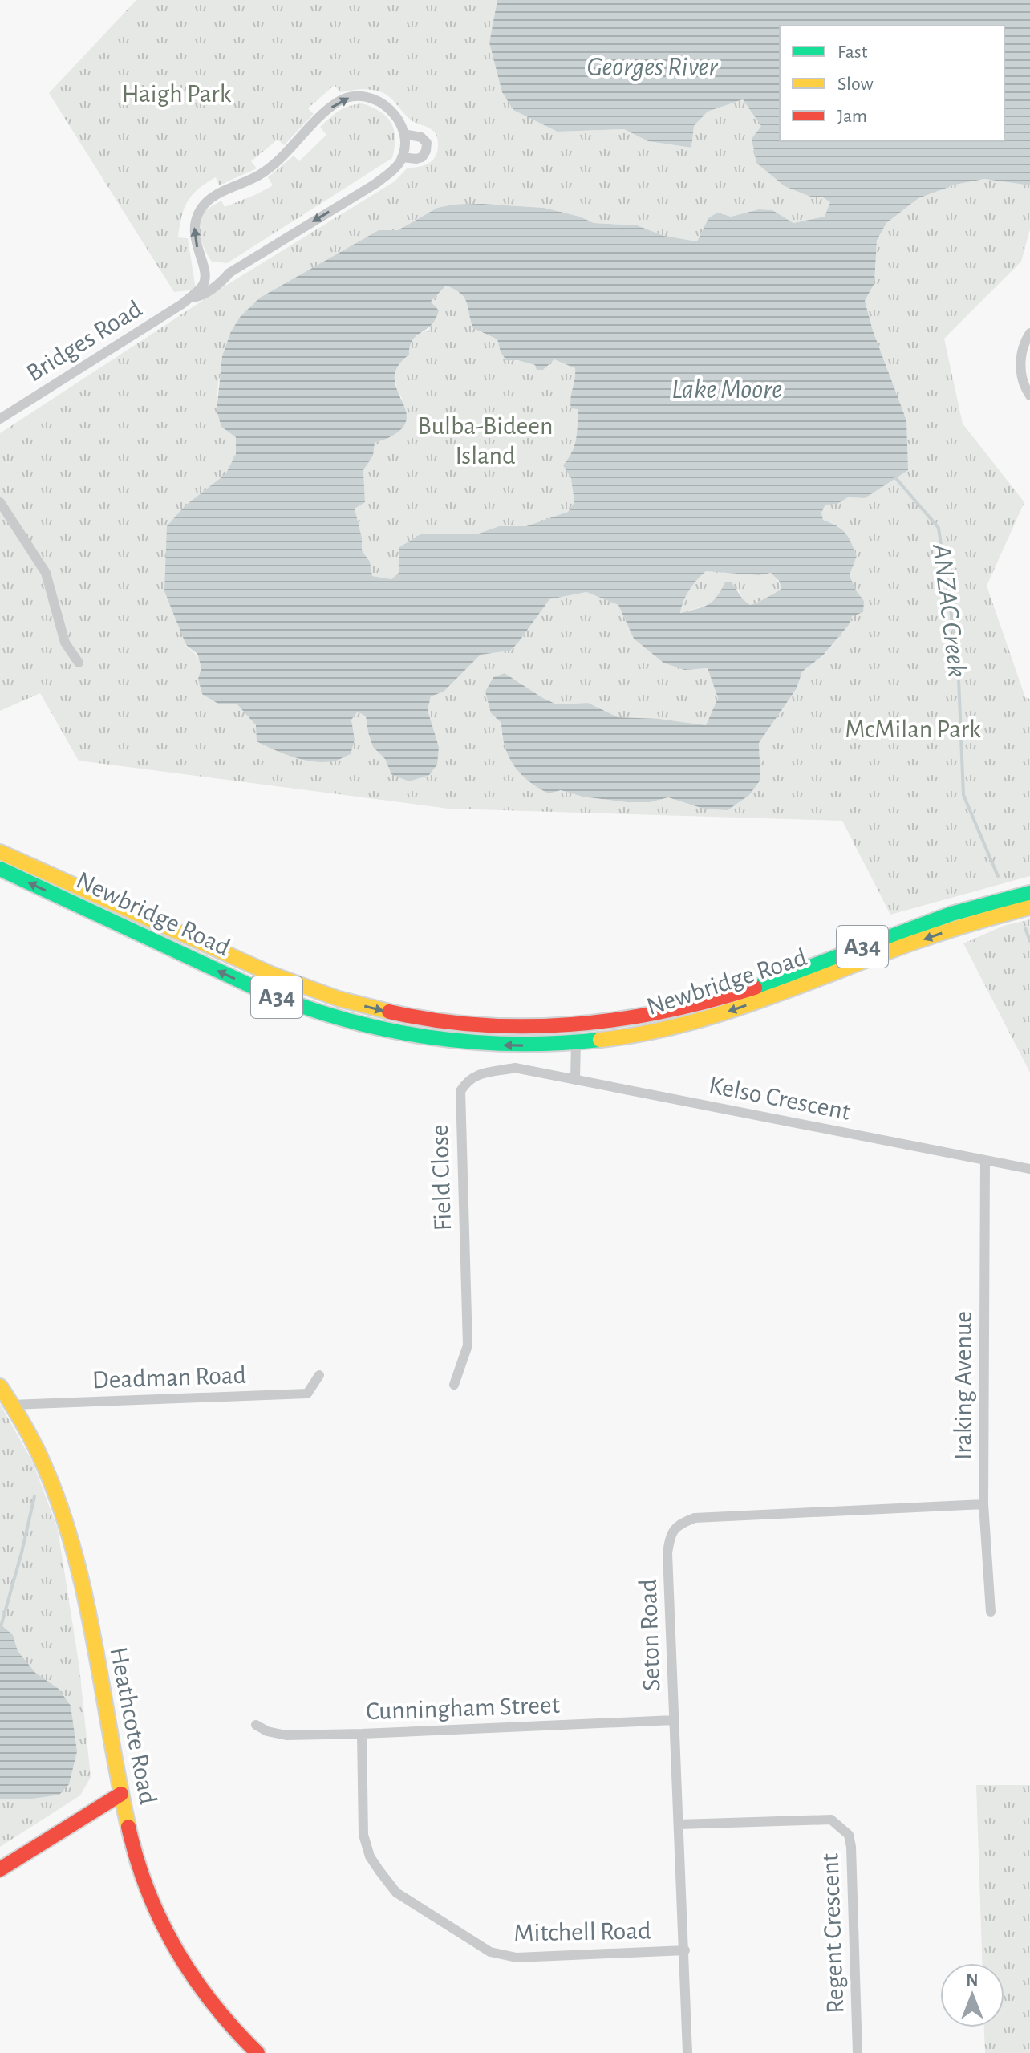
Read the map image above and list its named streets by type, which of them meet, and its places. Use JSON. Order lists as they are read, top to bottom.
{
  "streets": {
    "main road": ["Newbridge Road", "A34", "Heathcote Road"],
    "street": [
      "Bridges Road",
      "Kelso Crescent",
      "Field Close",
      "Deadman Road",
      "Iraking Avenue",
      "Seton Road",
      "Cunningham Street",
      "Mitchell Road",
      "Regent Crescent"
    ]
  },
  "crossings": [
    ["Kelso Crescent", "Field Close"],
    ["Kelso Crescent", "Iraking Avenue"],
    ["Deadman Road", "Heathcote Road"],
    ["Iraking Avenue", "Seton Road"],
    ["Seton Road", "Cunningham Street"],
    ["Seton Road", "Mitchell Road"],
    ["Seton Road", "Regent Crescent"],
    ["Cunningham Street", "Mitchell Road"]
  ],
  "water": ["Georges River", "Lake Moore", "ANZAC Creek"],
  "parks": ["Haigh Park", "Bulba-Bideen Island", "McMilan Park"],
  "legend": ["Fast", "Slow", "Jam"],
  "north": "top"
}
